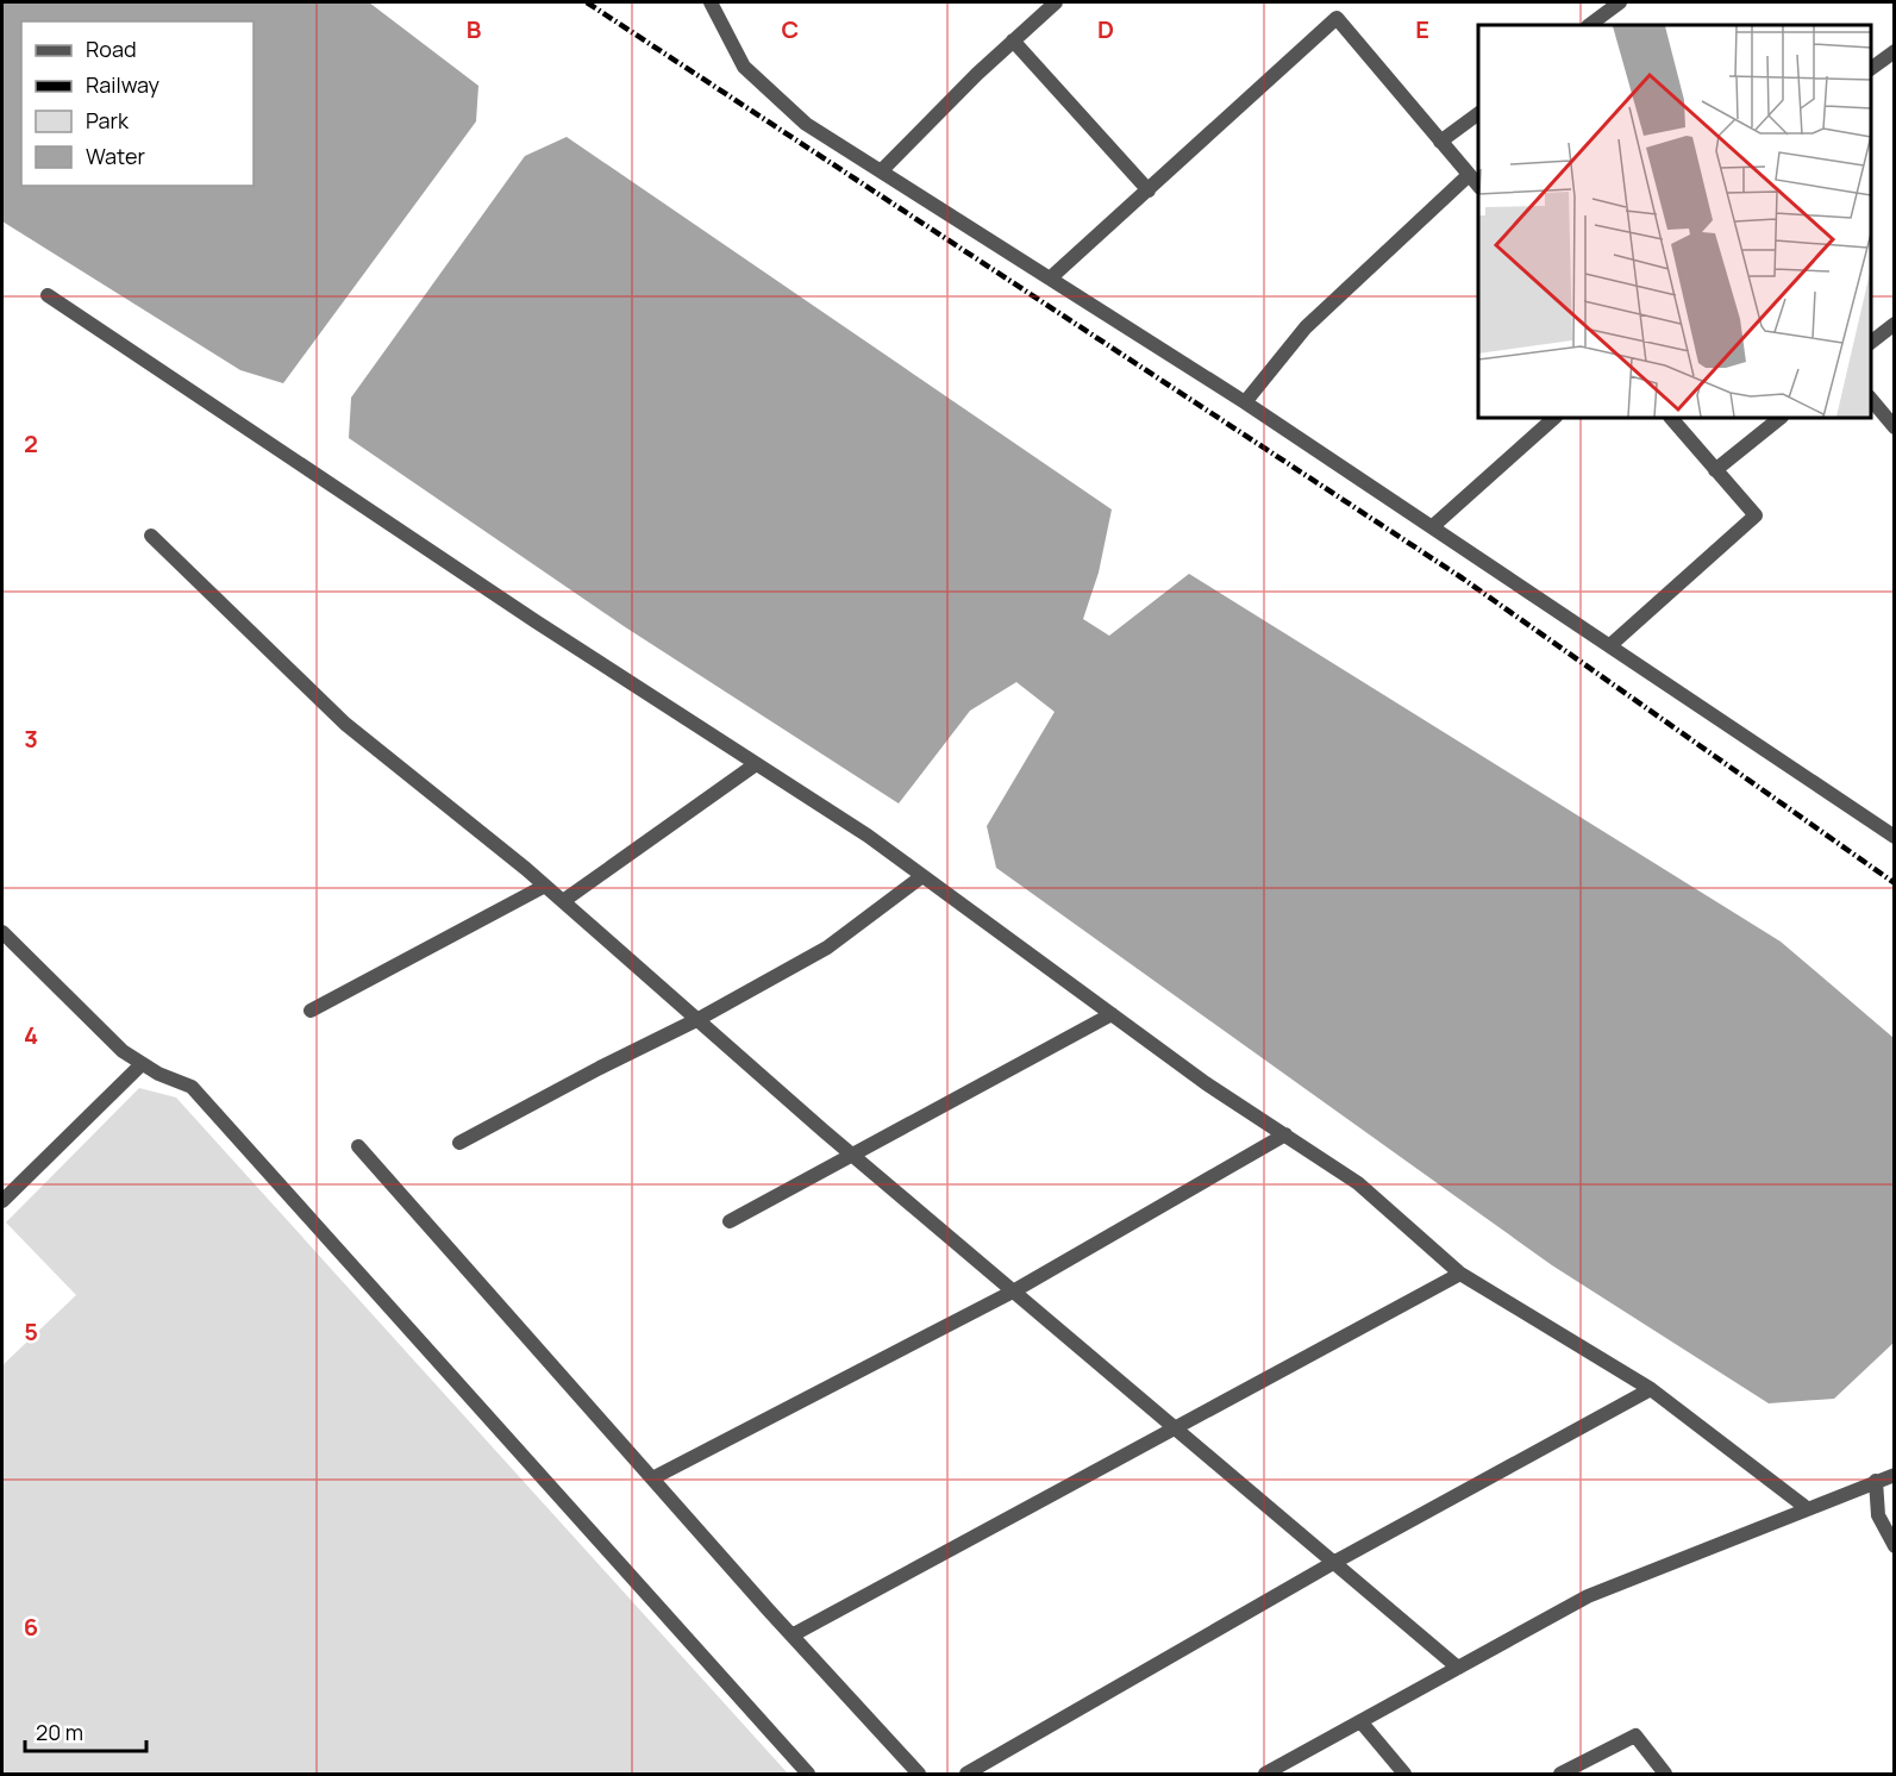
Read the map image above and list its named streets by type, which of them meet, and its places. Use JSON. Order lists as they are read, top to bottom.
{
  "legend": [
    "Road",
    "Railway",
    "Park",
    "Water"
  ],
  "scale_bar": "20 m",
  "grid": {
    "columns": [
      "B",
      "C",
      "D",
      "E"
    ],
    "rows": [
      "2",
      "3",
      "4",
      "5",
      "6"
    ]
  }
}
